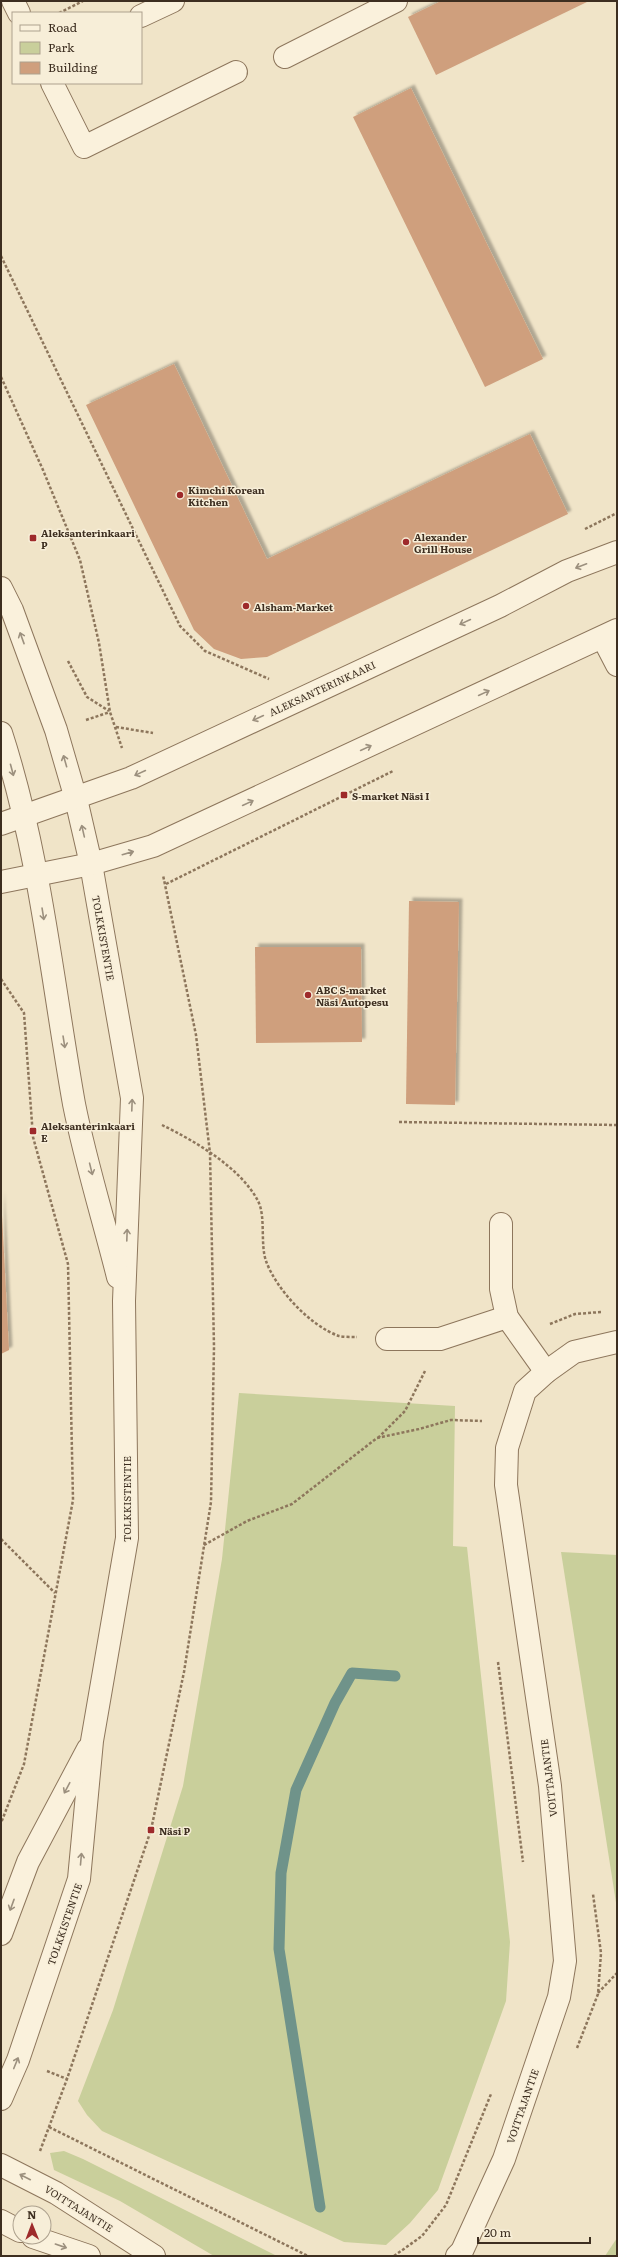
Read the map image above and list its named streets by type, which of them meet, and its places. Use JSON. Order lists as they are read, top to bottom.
{
  "streets": {
    "street": ["ALEKSANTERINKAARI", "TOLKKISTENTIE", "VOITTAJANTIE"]
  },
  "crossings": [
    ["ALEKSANTERINKAARI", "TOLKKISTENTIE"]
  ],
  "places": {
    "other": [
      "Kimchi Korean Kitchen",
      "Alexander Grill House",
      "Alsham-Market",
      "ABC S-market Näsi Autopesu"
    ],
    "transit": [
      "Aleksanterinkaari P",
      "S-market Näsi I",
      "Aleksanterinkaari E",
      "Näsi P"
    ]
  },
  "legend": ["Road", "Park", "Building"],
  "scale_bar": "20 m",
  "north": "top"
}
